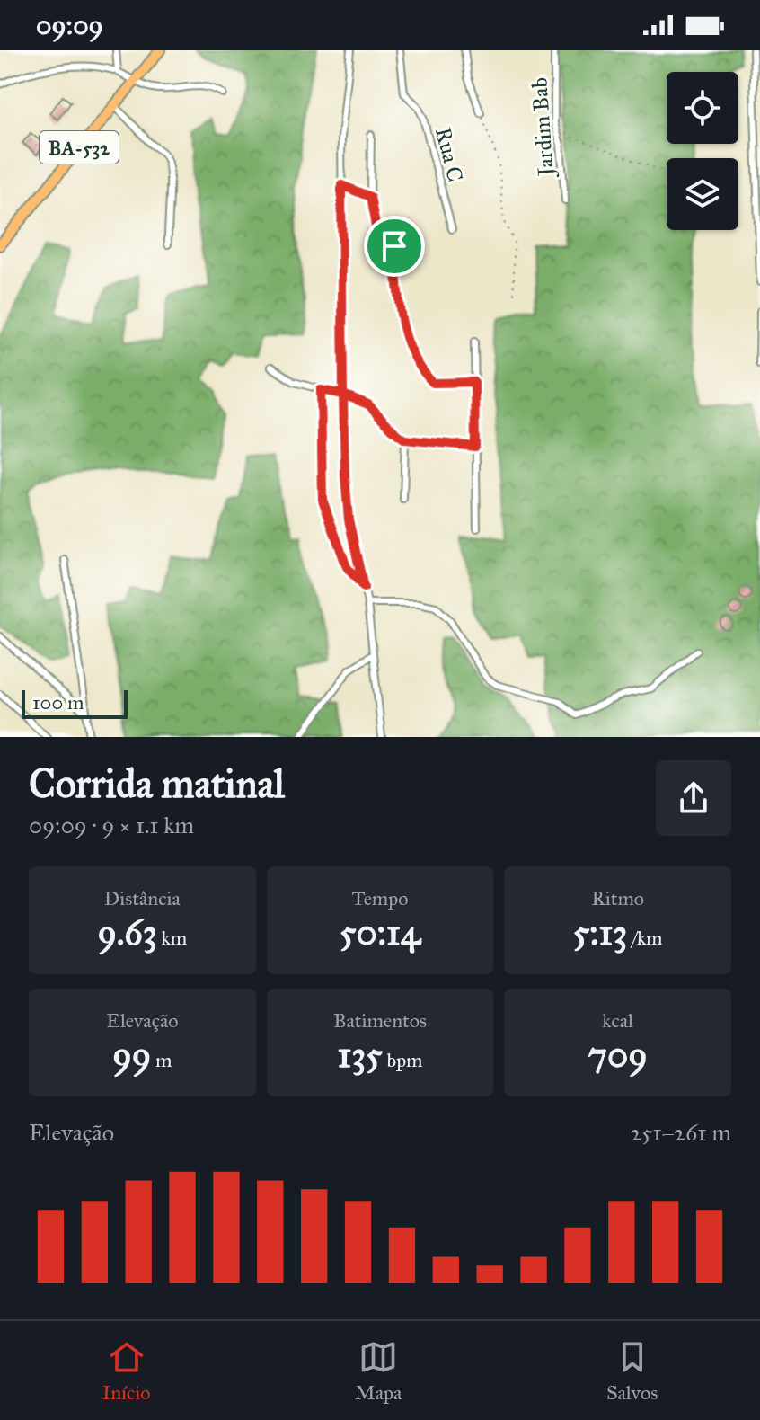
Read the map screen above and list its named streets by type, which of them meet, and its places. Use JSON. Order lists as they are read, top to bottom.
{
  "streets": {
    "main road": ["BA-532"],
    "street": ["Jardim Bab", "Rua C"]
  },
  "scale_bar": "100 m",
  "page": {
    "status": "09:09",
    "scale": "100 m",
    "heading": ["Corrida matinal", "09:09 · 9 × 1.1 km"],
    "stats": [
      ["Distância", "9.63 km"],
      ["Tempo", "50:14"],
      ["Ritmo", "5:13 /km"],
      ["Elevação", "99 m"],
      ["Batimentos", "135 bpm"],
      ["kcal", "709"]
    ],
    "chart": ["Elevação", "251–261 m"],
    "tabs": ["Início", "Mapa", "Salvos"]
  }
}
